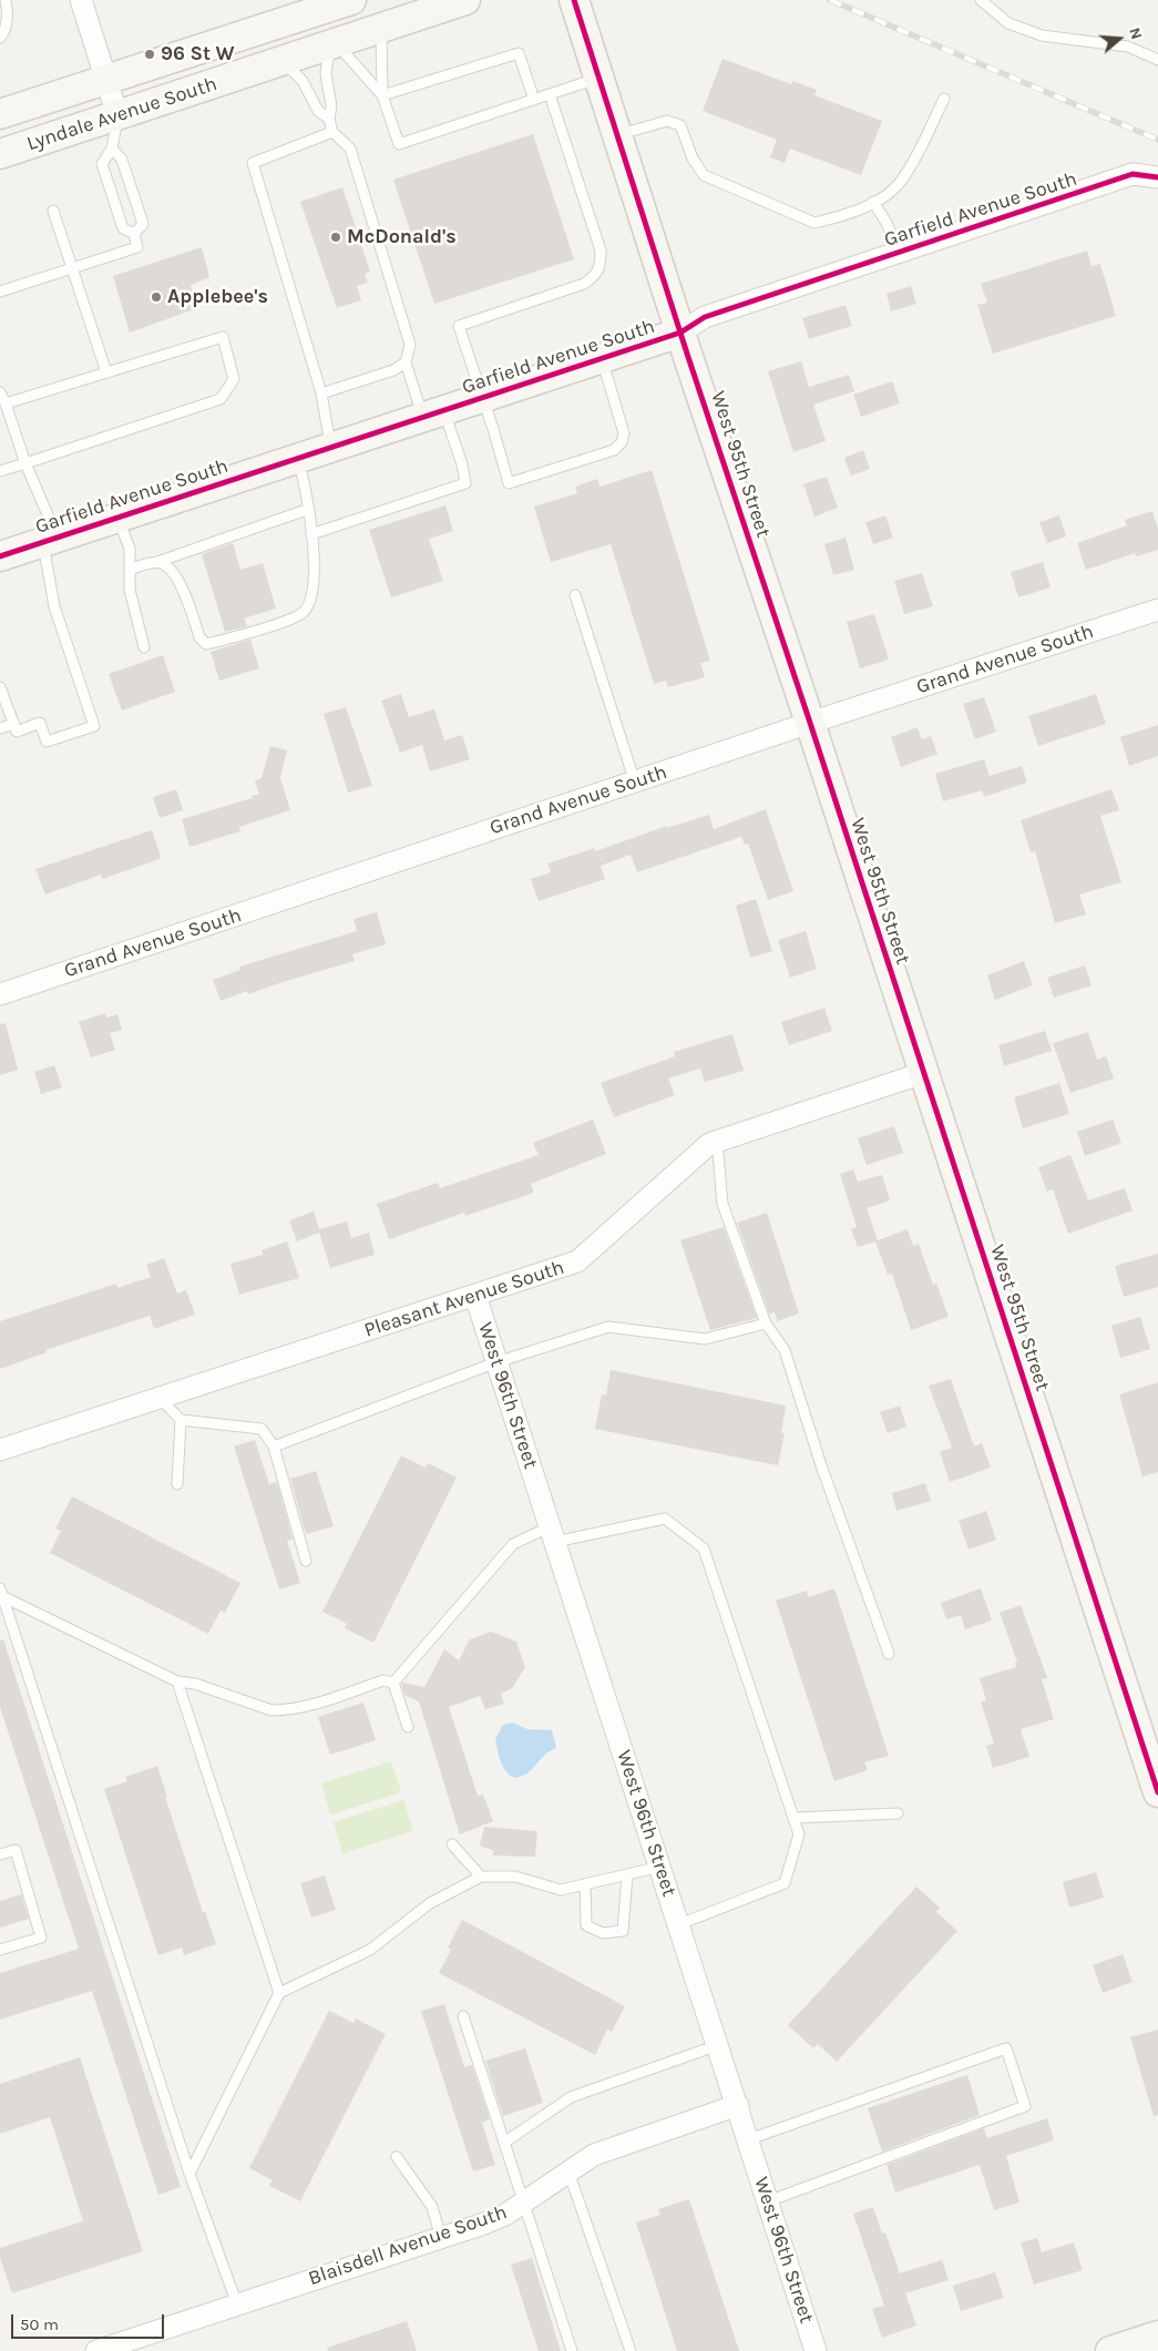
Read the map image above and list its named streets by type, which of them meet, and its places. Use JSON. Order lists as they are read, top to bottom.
{
  "streets": {
    "street": [
      "Lyndale Avenue South",
      "Garfield Avenue South",
      "West 95th Street",
      "Grand Avenue South",
      "Pleasant Avenue South",
      "West 96th Street",
      "Blaisdell Avenue South"
    ]
  },
  "crossings": [
    ["Garfield Avenue South", "West 95th Street"],
    ["West 95th Street", "Grand Avenue South"],
    ["West 95th Street", "Pleasant Avenue South"],
    ["Pleasant Avenue South", "West 96th Street"],
    ["West 96th Street", "Blaisdell Avenue South"]
  ],
  "places": ["96 St W", "McDonald's", "Applebee's"],
  "scale_bar": "50 m",
  "north": "right"
}
